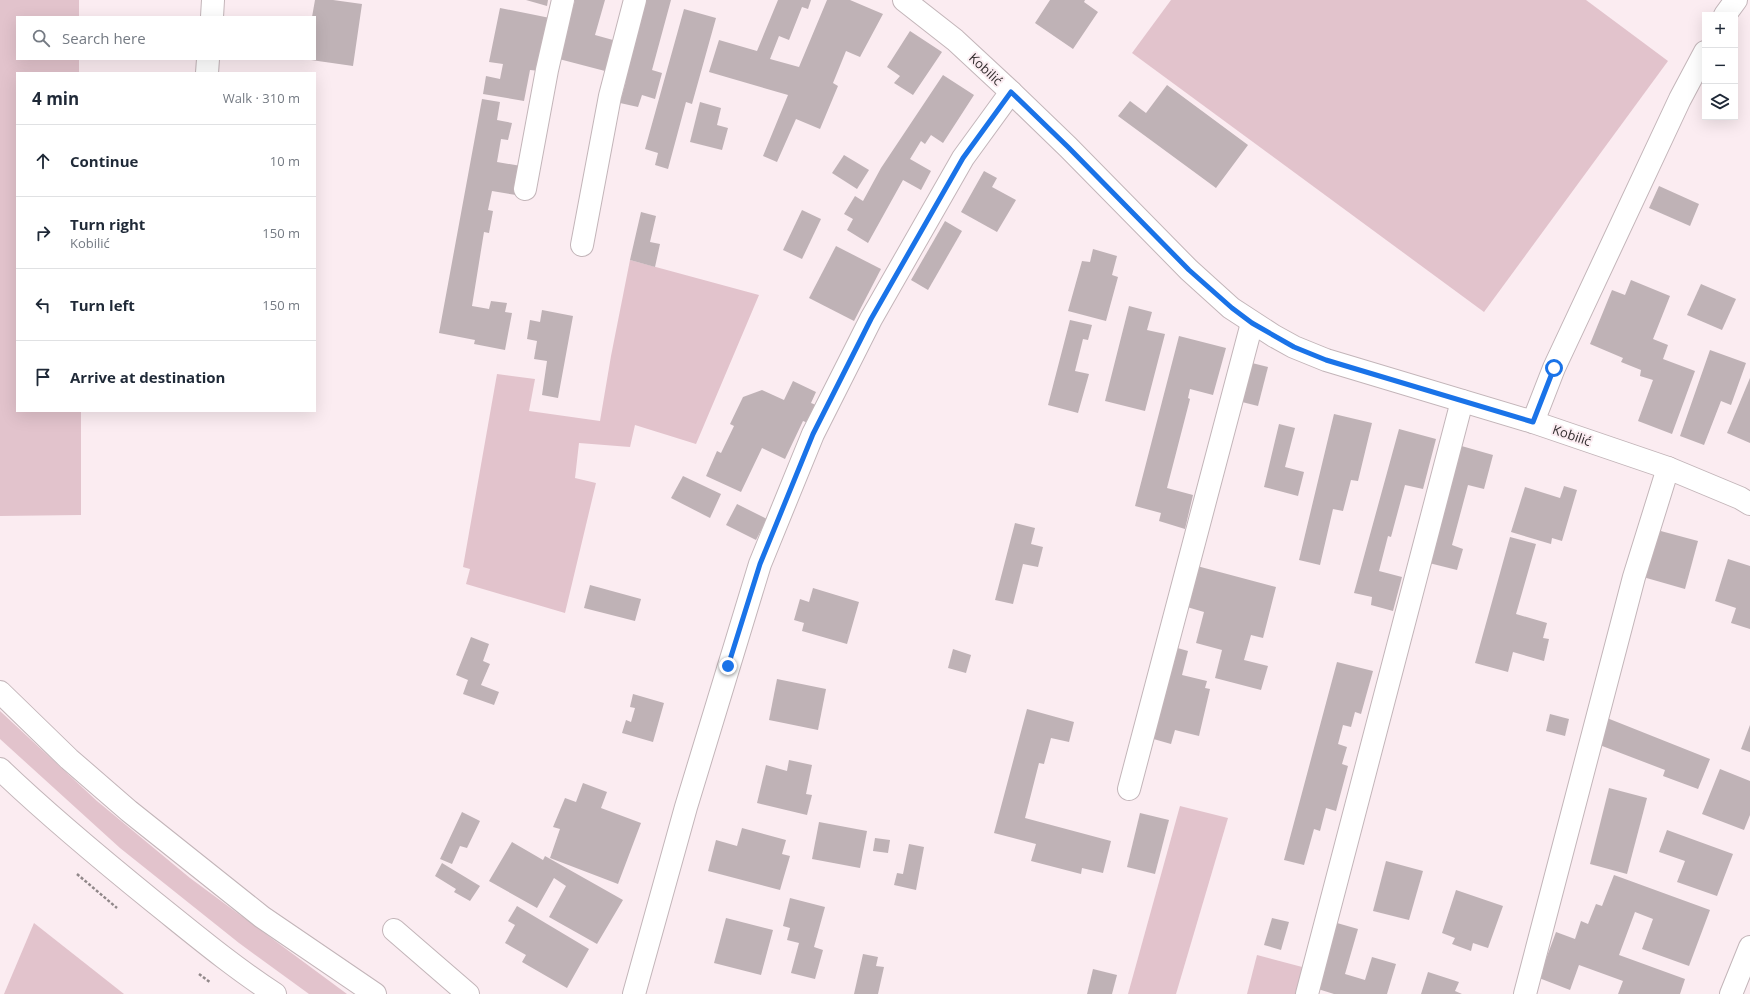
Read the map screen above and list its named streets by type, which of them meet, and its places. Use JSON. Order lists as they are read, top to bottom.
{
  "streets": {
    "street": ["Kobilić"]
  },
  "page": {
    "map_buttons": ["+", "−"],
    "search": "Search here",
    "heading": ["4 min", "Walk · 310 m"],
    "list": [
      ["Continue", "10 m"],
      ["Turn right", "Kobilić", "150 m"],
      ["Turn left", "150 m"],
      "Arrive at destination"
    ]
  }
}
